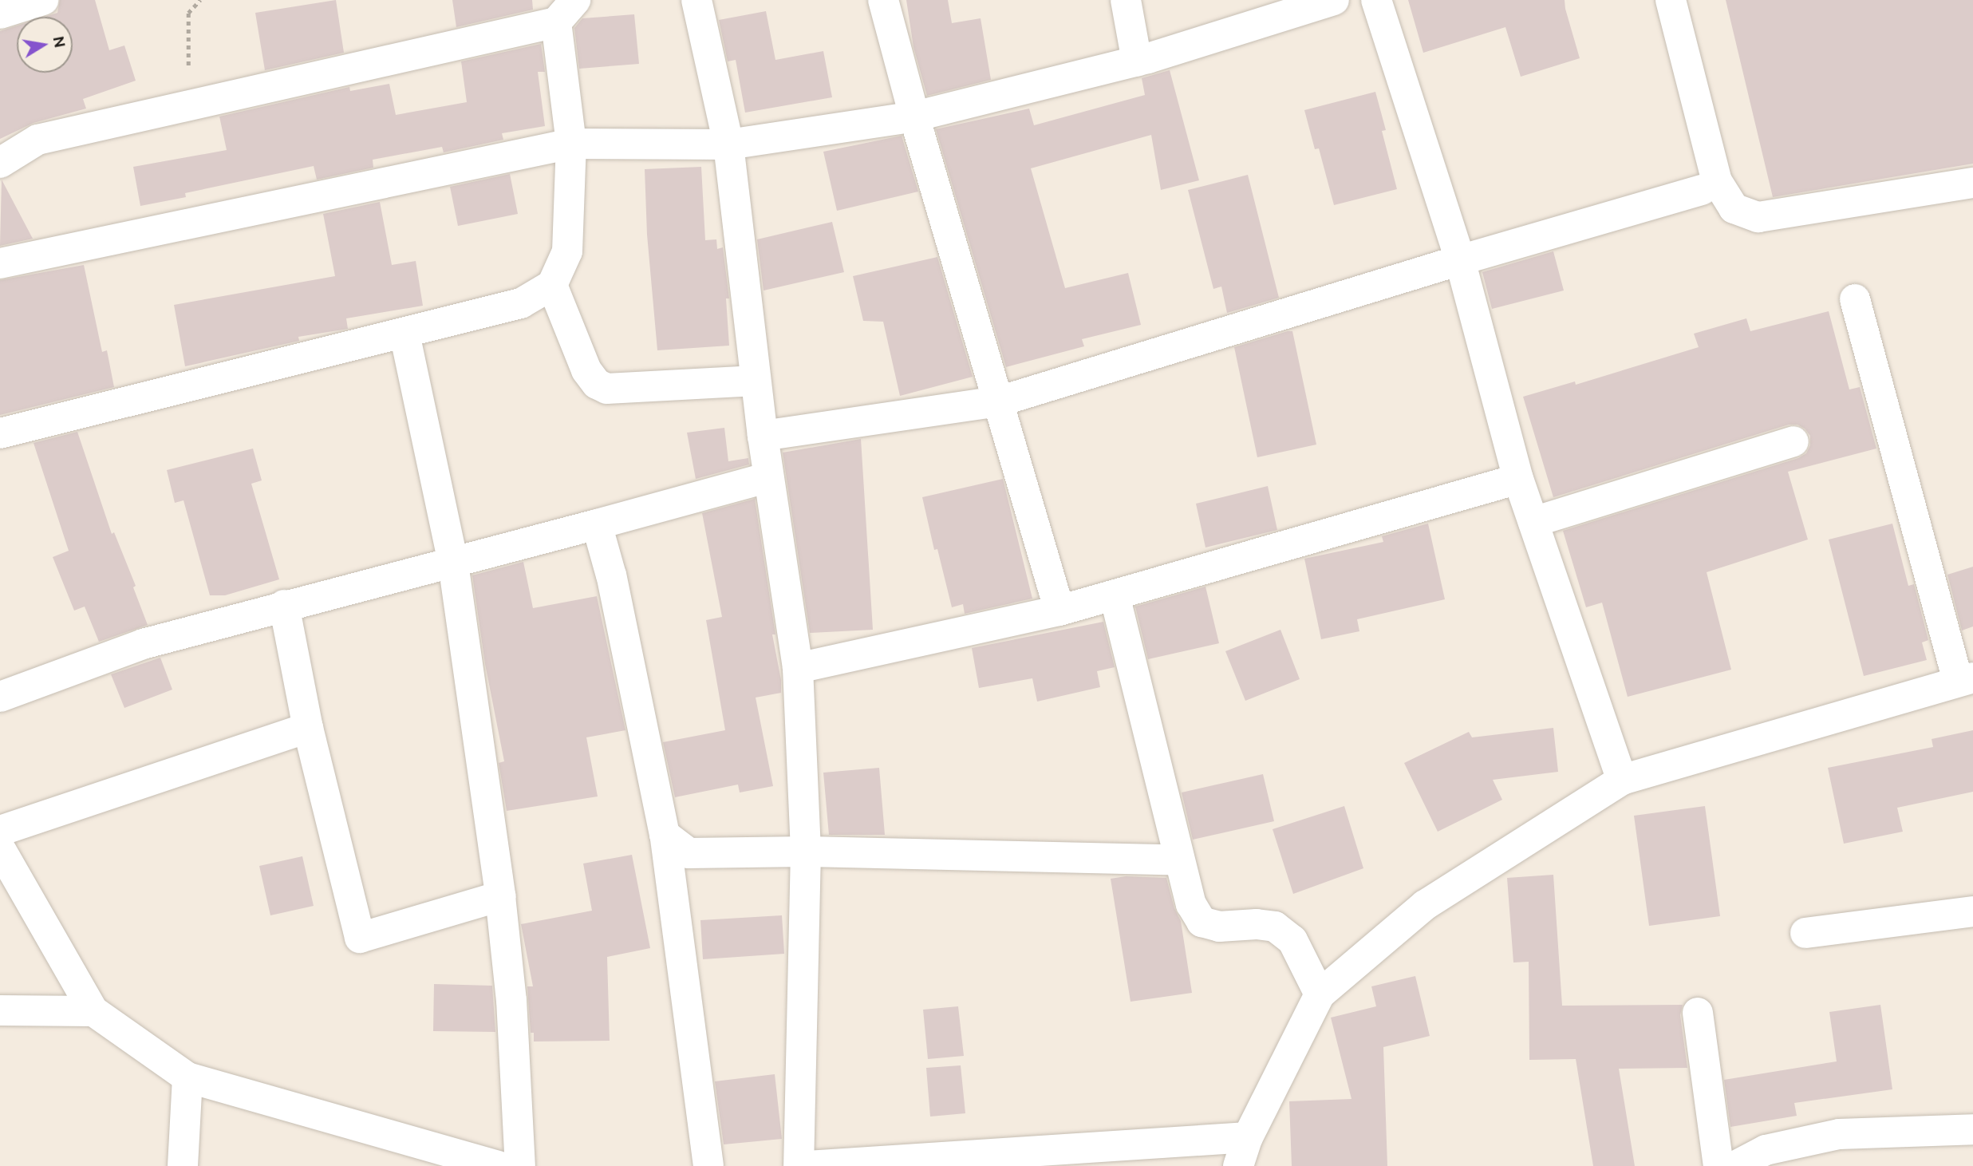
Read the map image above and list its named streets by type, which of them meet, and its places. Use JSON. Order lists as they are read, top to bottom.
{
  "north": "right"
}
